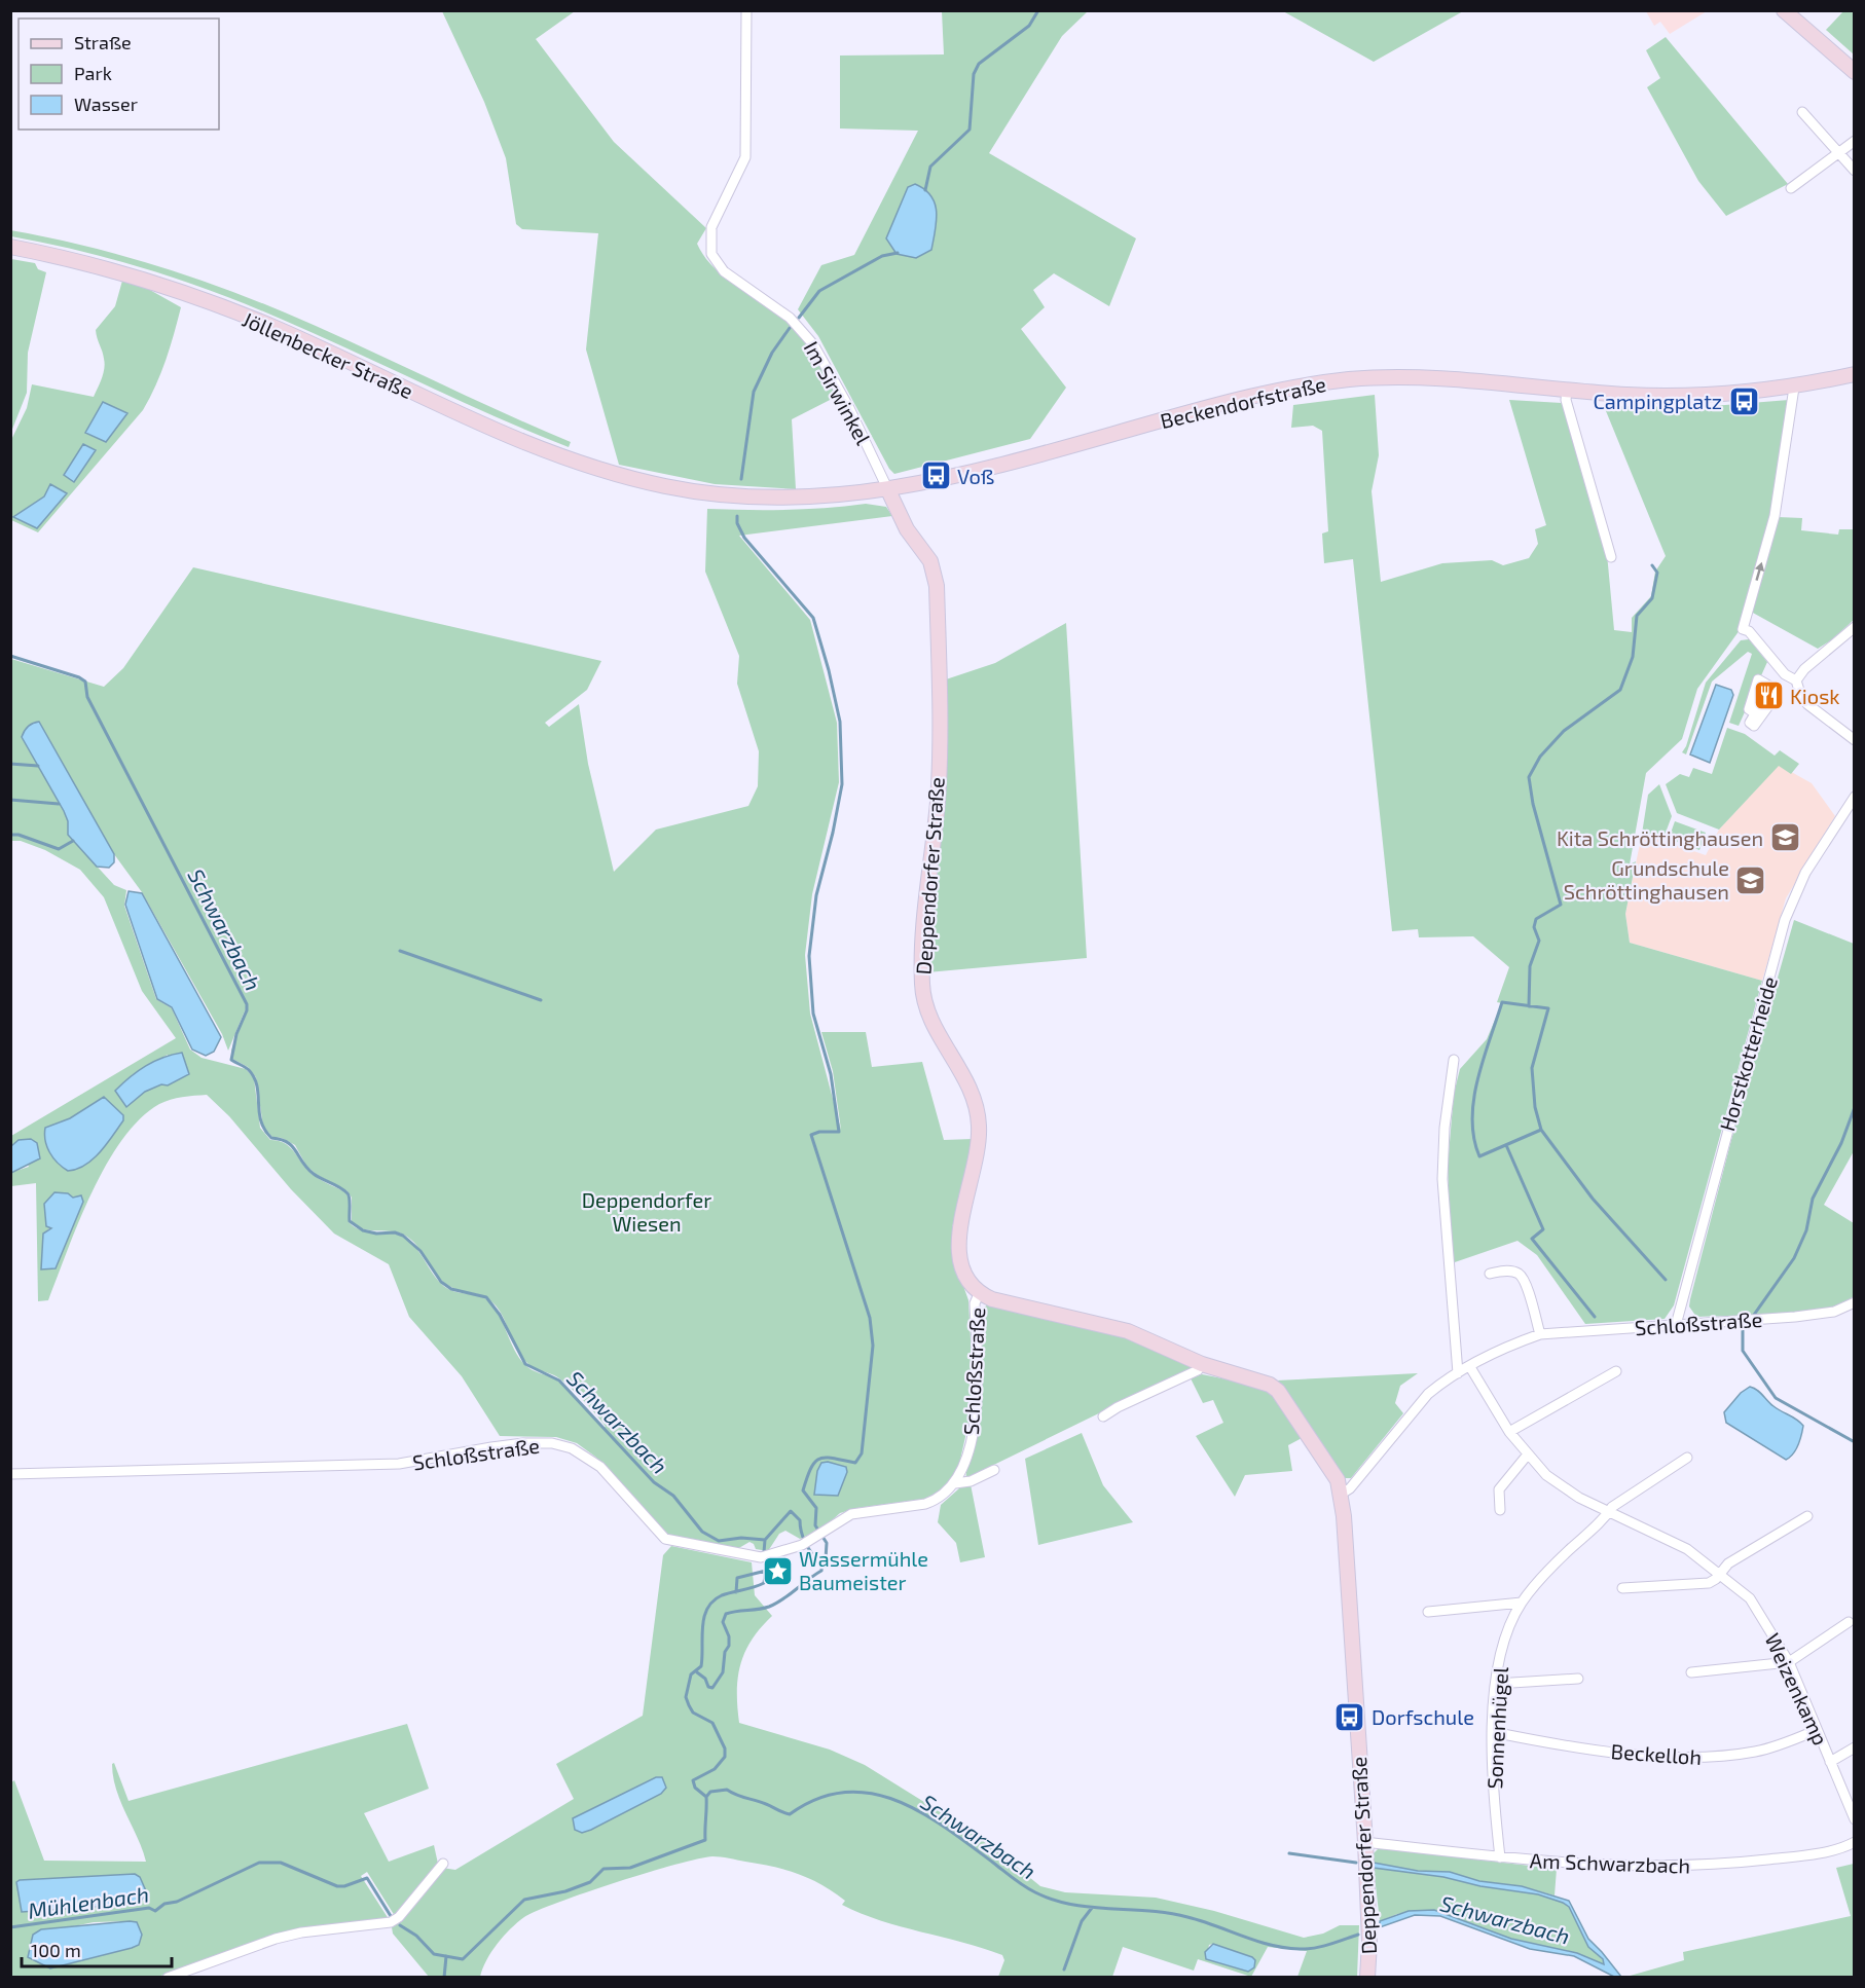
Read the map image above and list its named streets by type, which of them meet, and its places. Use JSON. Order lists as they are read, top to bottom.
{
  "streets": {
    "street": [
      "Jöllenbecker Straße",
      "Im Sirwinkel",
      "Beckendorfstraße",
      "Deppendorfer Straße",
      "Horstkotterheide",
      "Schloßstraße",
      "Weizenkamp",
      "Sonnenhügel",
      "Beckelloh",
      "Am Schwarzbach"
    ]
  },
  "crossings": [
    ["Jöllenbecker Straße", "Beckendorfstraße"],
    ["Im Sirwinkel", "Beckendorfstraße"],
    ["Im Sirwinkel", "Deppendorfer Straße"],
    ["Beckendorfstraße", "Deppendorfer Straße"],
    ["Deppendorfer Straße", "Schloßstraße"],
    ["Deppendorfer Straße", "Am Schwarzbach"],
    ["Horstkotterheide", "Schloßstraße"],
    ["Schloßstraße", "Weizenkamp"],
    ["Weizenkamp", "Sonnenhügel"],
    ["Weizenkamp", "Beckelloh"],
    ["Sonnenhügel", "Beckelloh"],
    ["Sonnenhügel", "Am Schwarzbach"]
  ],
  "water": ["Schwarzbach", "Mühlenbach"],
  "parks": ["Deppendorfer Wiesen"],
  "places": {
    "bus stop": ["Campingplatz", "Voß", "Dorfschule"],
    "restaurant": ["Kiosk"],
    "school or university": ["Kita Schröttinghausen", "Grundschule Schröttinghausen"],
    "place": ["Wassermühle Baumeister"]
  },
  "legend": ["Straße", "Park", "Wasser"],
  "scale_bar": "100 m"
}
